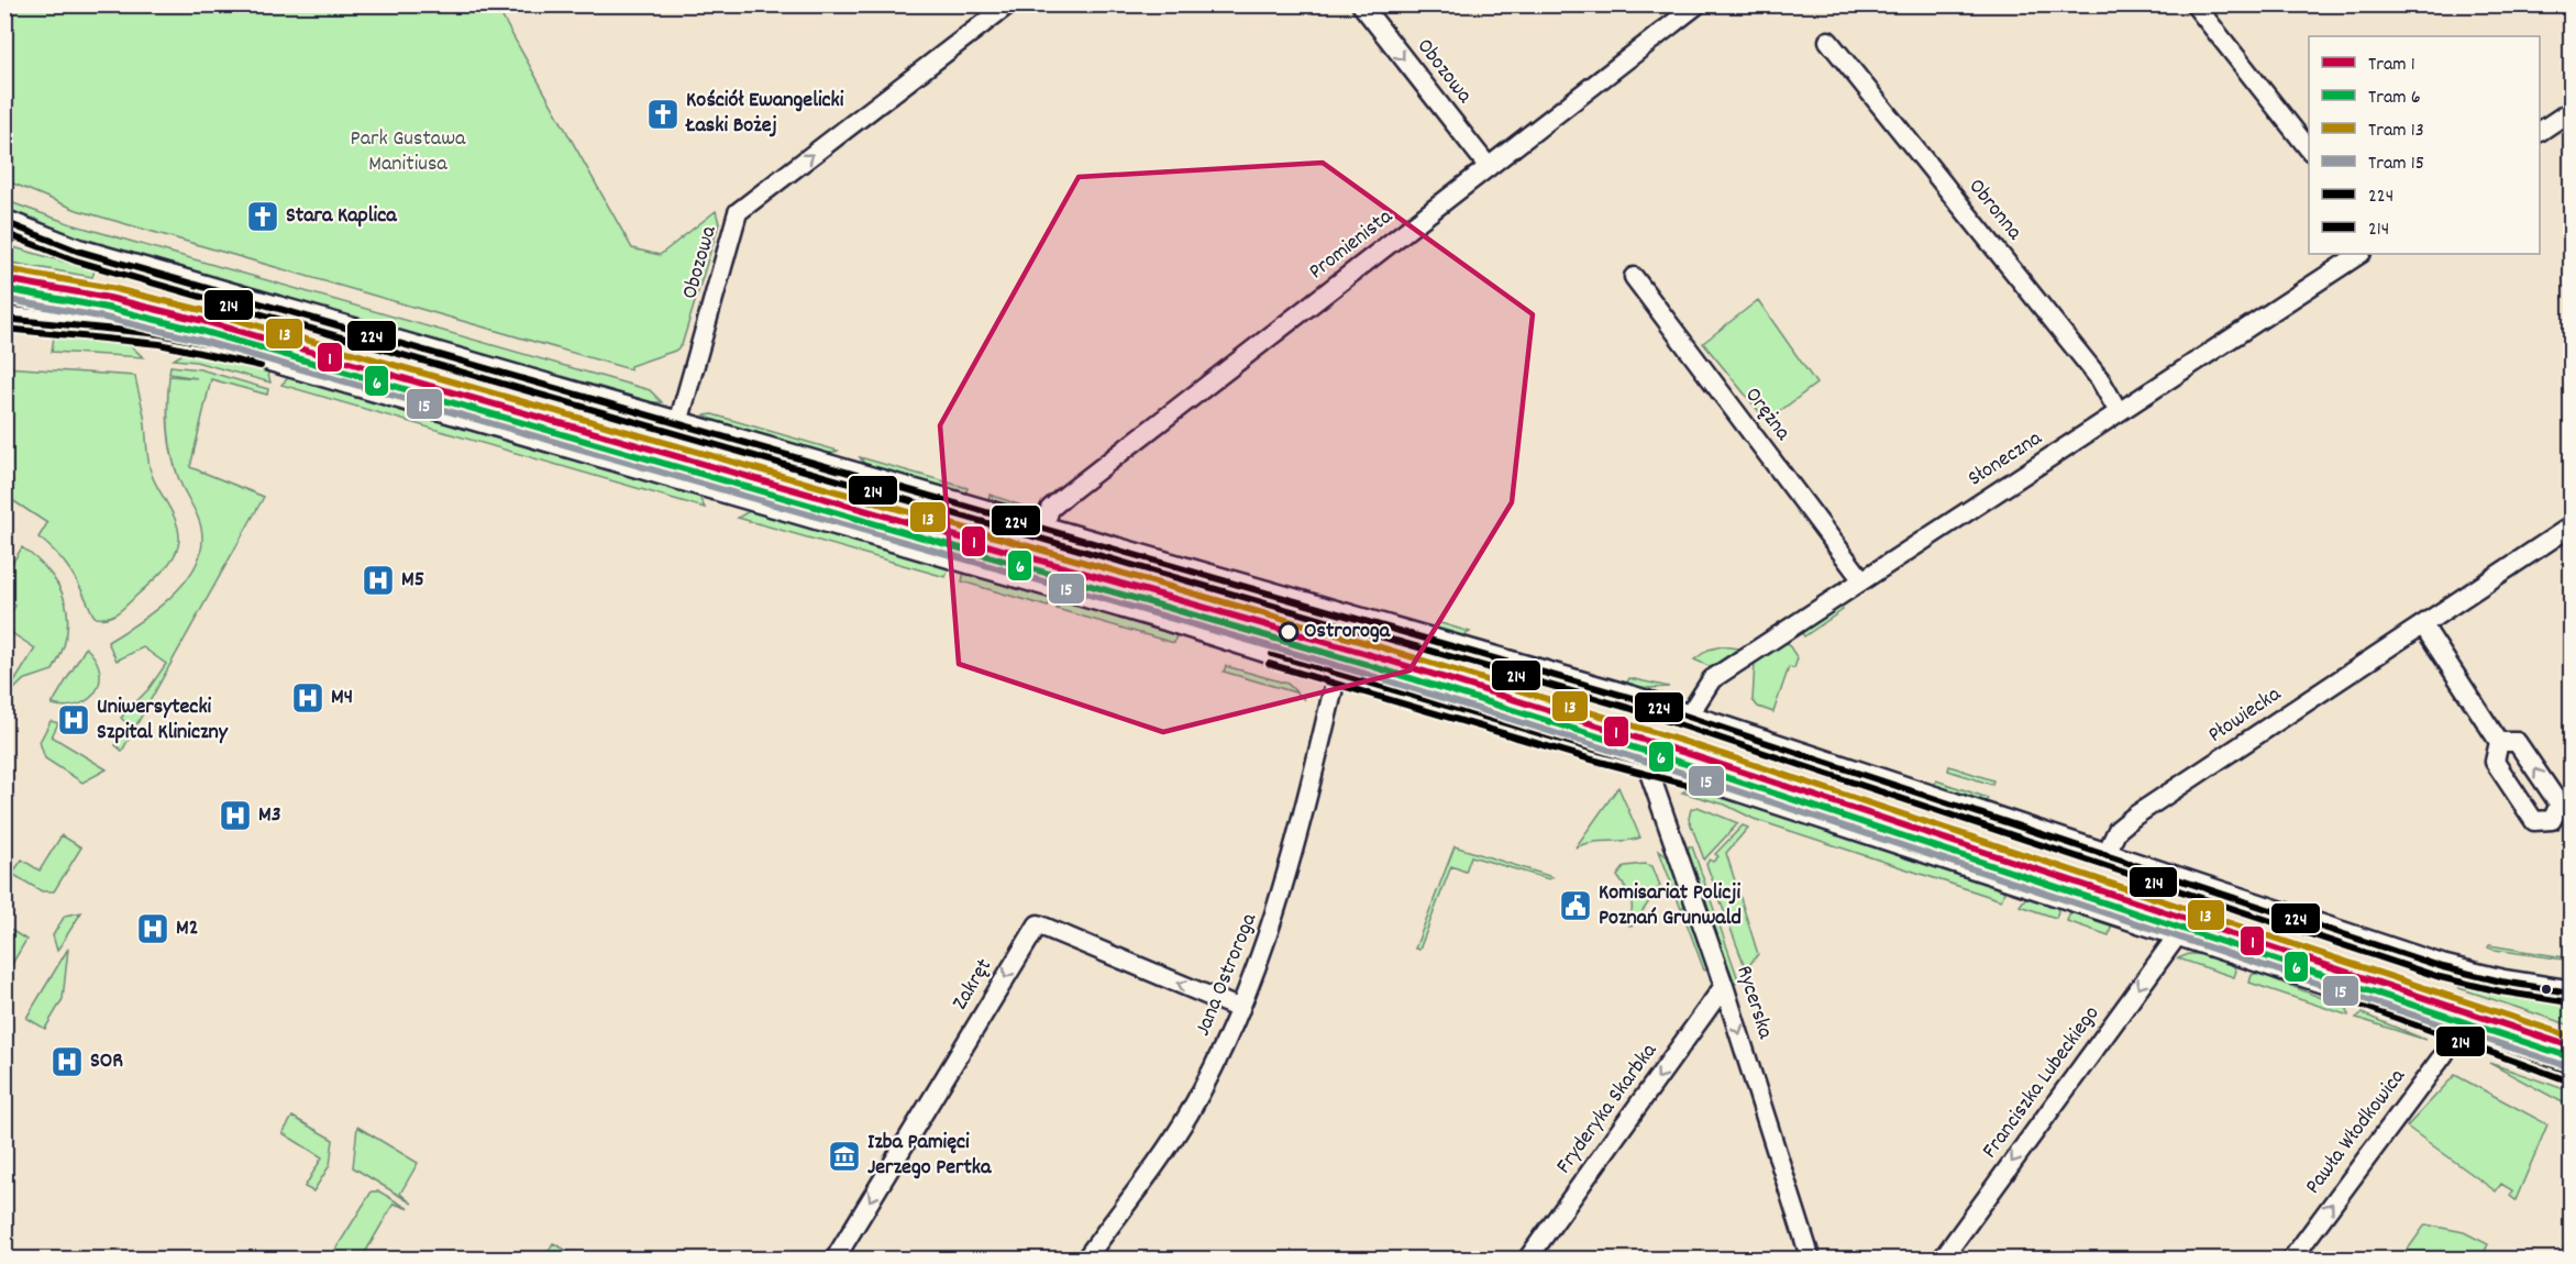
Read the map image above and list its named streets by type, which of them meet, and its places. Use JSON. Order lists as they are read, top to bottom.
{
  "streets": {
    "street": [
      "Obozowa",
      "Obronna",
      "Promienista",
      "Orężna",
      "Słoneczna",
      "Płowiecka",
      "Jana Ostroroga",
      "Zakręt",
      "Rycerska",
      "Franciszka Lubeckiego",
      "Fryderyka Skarbka",
      "Pawła Włodkowica"
    ]
  },
  "crossings": [
    ["Obozowa", "Promienista"],
    ["Obronna", "Słoneczna"],
    ["Orężna", "Słoneczna"],
    ["Jana Ostroroga", "Zakręt"],
    ["Rycerska", "Fryderyka Skarbka"]
  ],
  "one_way": [
    "Rycerska",
    "Franciszka Lubeckiego",
    "Fryderyka Skarbka",
    "Pawła Włodkowica"
  ],
  "parks": ["Park Gustawa Manitiusa"],
  "places": {
    "church": ["Kościół Ewangelicki Łaski Bożej", "Stara Kaplica"],
    "hospital": [
      "M5",
      "M4",
      "Uniwersytecki Szpital Kliniczny",
      "M3",
      "M2",
      "SOR"
    ],
    "other": ["Ostroroga"],
    "public building": ["Komisariat Policji Poznań Grunwald"],
    "museum": ["Izba Pamięci Jerzego Pertka"]
  },
  "lines": [
    "transit line 224",
    "transit line 214",
    "tram line 13",
    "tram line 1",
    "tram line 6",
    "tram line 15"
  ],
  "legend": [
    "Tram 1",
    "Tram 6",
    "Tram 13",
    "Tram 15",
    "224",
    "214"
  ]
}
